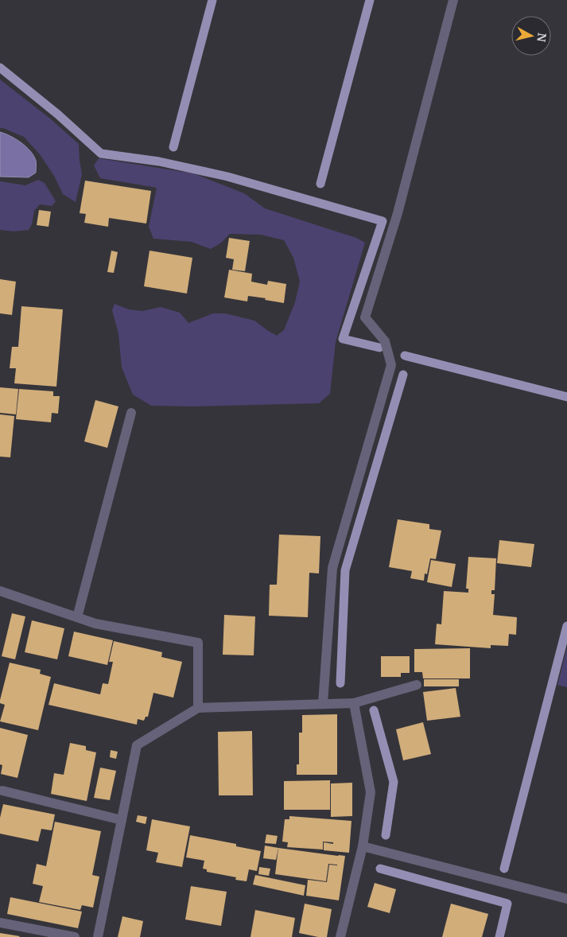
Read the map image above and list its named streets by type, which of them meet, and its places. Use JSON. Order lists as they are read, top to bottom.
{
  "north": "right"
}
